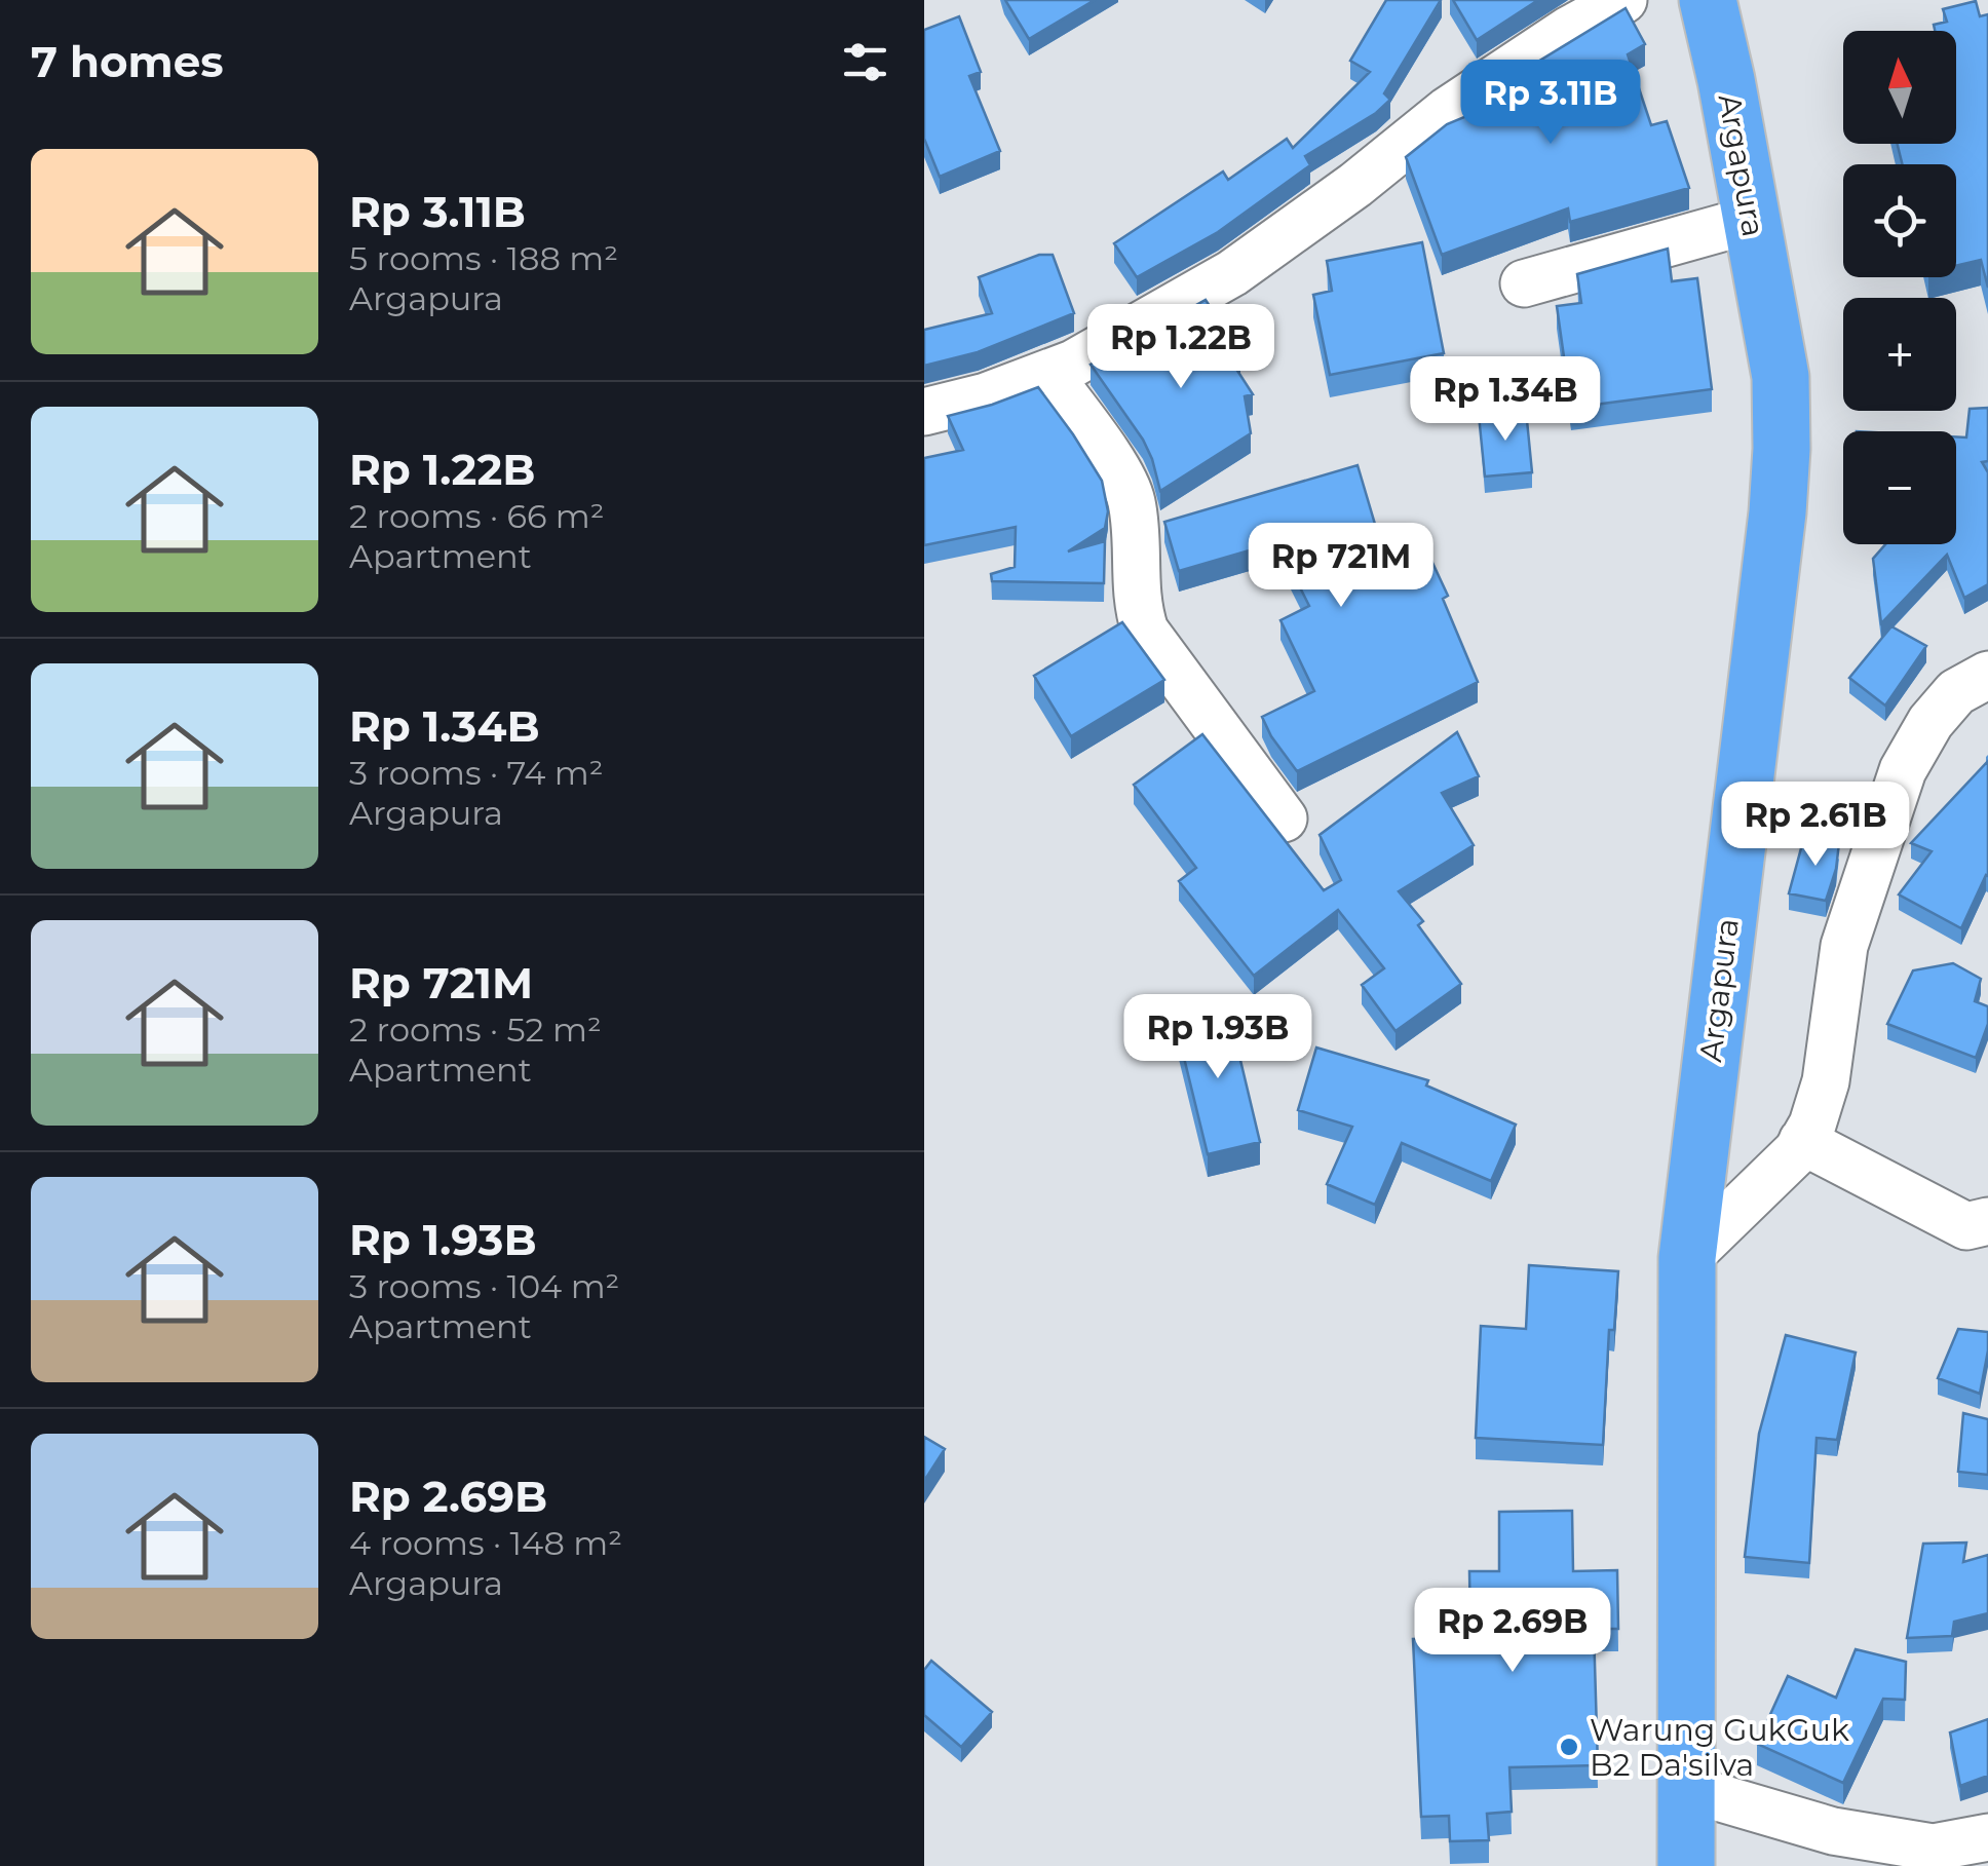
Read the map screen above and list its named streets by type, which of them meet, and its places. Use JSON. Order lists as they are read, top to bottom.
{
  "streets": {
    "highway": ["Argapura"]
  },
  "places": ["Warung GukGuk B2 Da'silva"],
  "north": "top",
  "page": {
    "heading": "7 homes",
    "map_buttons": ["+", "−"],
    "price": [
      "Rp 3.11B",
      "Rp 1.22B",
      "Rp 1.34B",
      "Rp 721M",
      "Rp 2.61B",
      "Rp 1.93B",
      "Rp 2.69B"
    ],
    "list": [
      {
        "name": "Rp 3.11B",
        "note": "5 rooms · 188 m² · Argapura"
      },
      {
        "name": "Rp 1.22B",
        "note": "2 rooms · 66 m² · Apartment"
      },
      {
        "name": "Rp 1.34B",
        "note": "3 rooms · 74 m² · Argapura"
      },
      {
        "name": "Rp 721M",
        "note": "2 rooms · 52 m² · Apartment"
      },
      {
        "name": "Rp 1.93B",
        "note": "3 rooms · 104 m² · Apartment"
      },
      {
        "name": "Rp 2.69B",
        "note": "4 rooms · 148 m² · Argapura"
      }
    ]
  }
}
